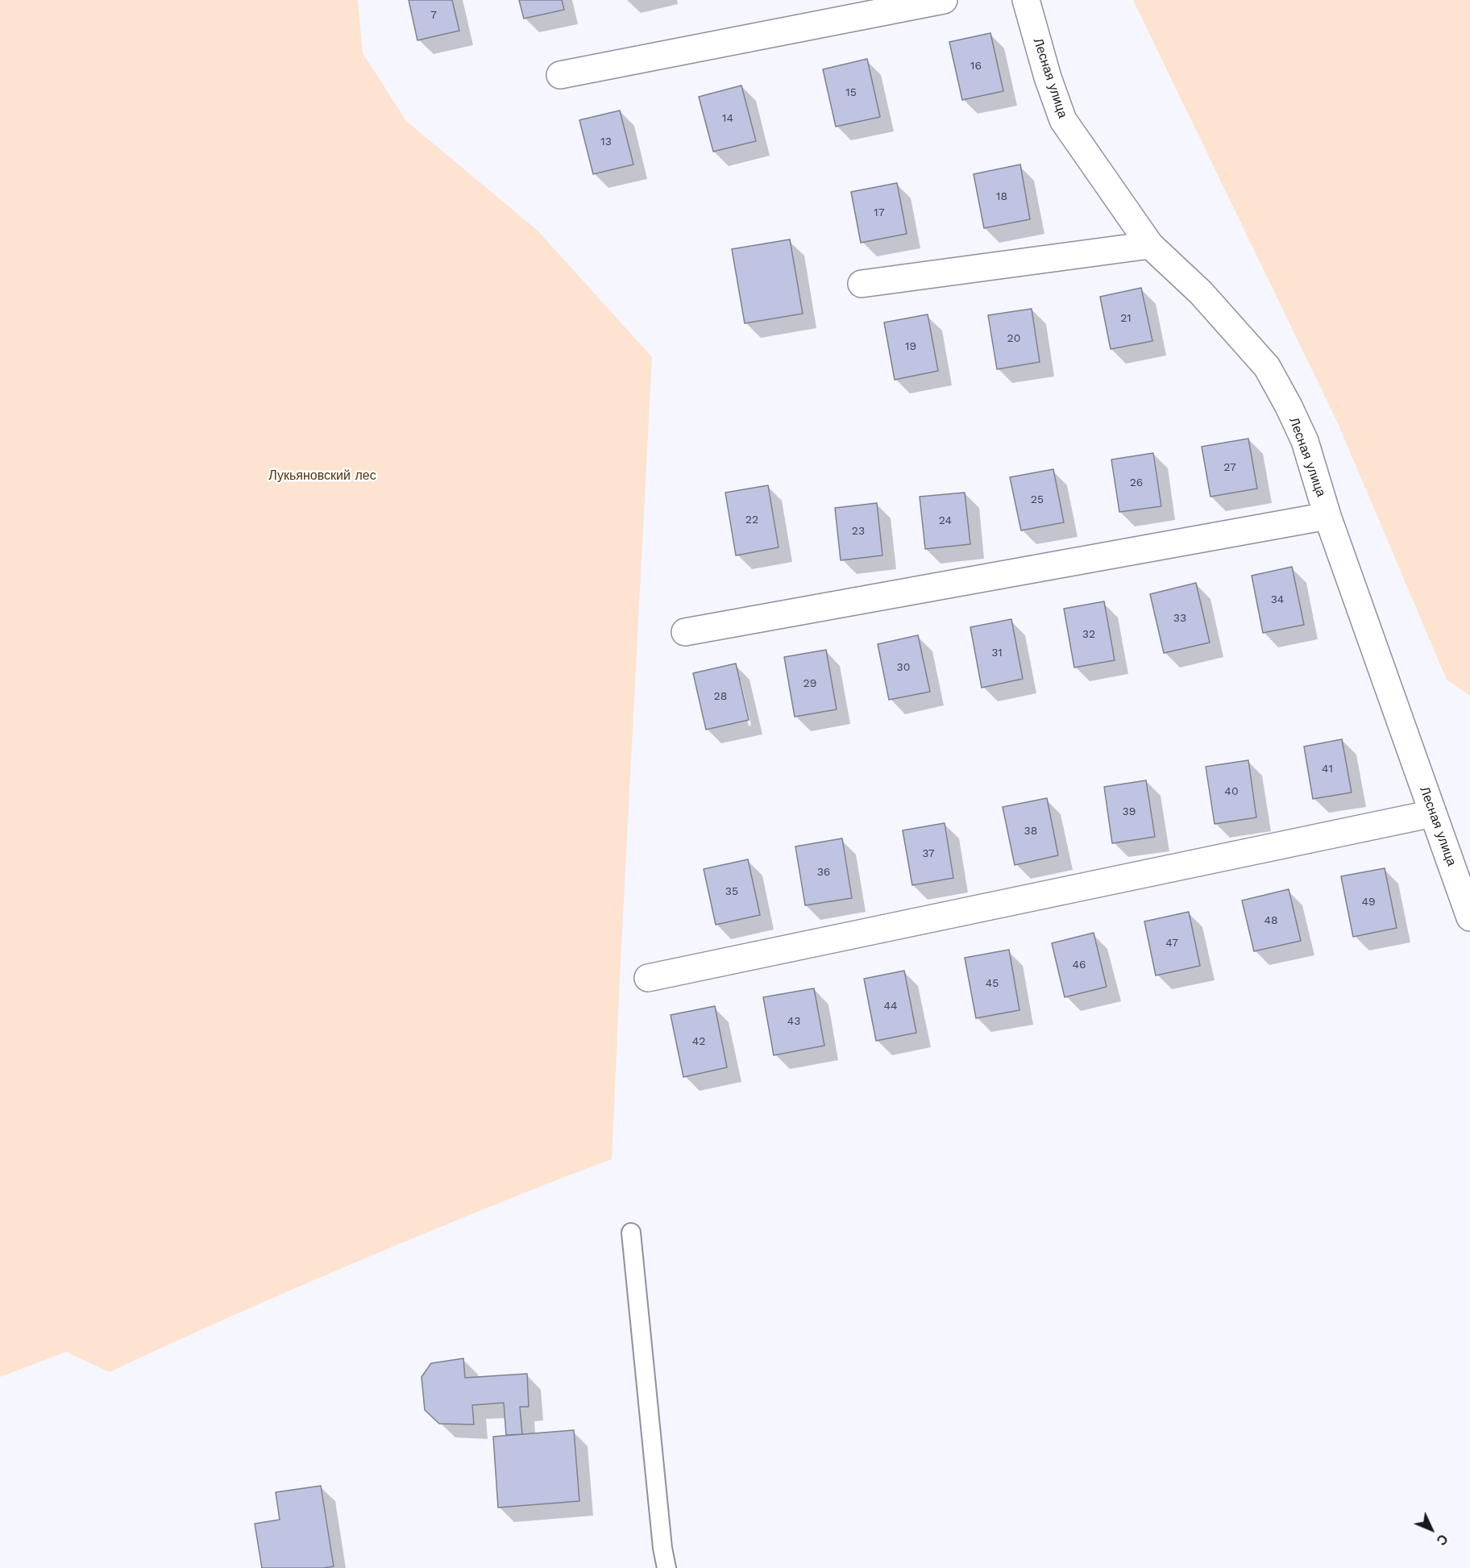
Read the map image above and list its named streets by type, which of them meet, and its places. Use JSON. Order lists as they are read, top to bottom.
{
  "streets": {
    "street": ["Лесная улица"]
  },
  "parks": ["Лукьяновский лес"],
  "house_numbers": [
    "7",
    "16",
    "15",
    "14",
    "13",
    "18",
    "17",
    "21",
    "20",
    "19",
    "27",
    "26",
    "25",
    "22",
    "24",
    "23",
    "34",
    "33",
    "32",
    "31",
    "30",
    "29",
    "28",
    "41",
    "40",
    "39",
    "38",
    "37",
    "36",
    "35",
    "49",
    "48",
    "47",
    "46",
    "45",
    "44",
    "43",
    "42"
  ],
  "north": "bottom right"
}
